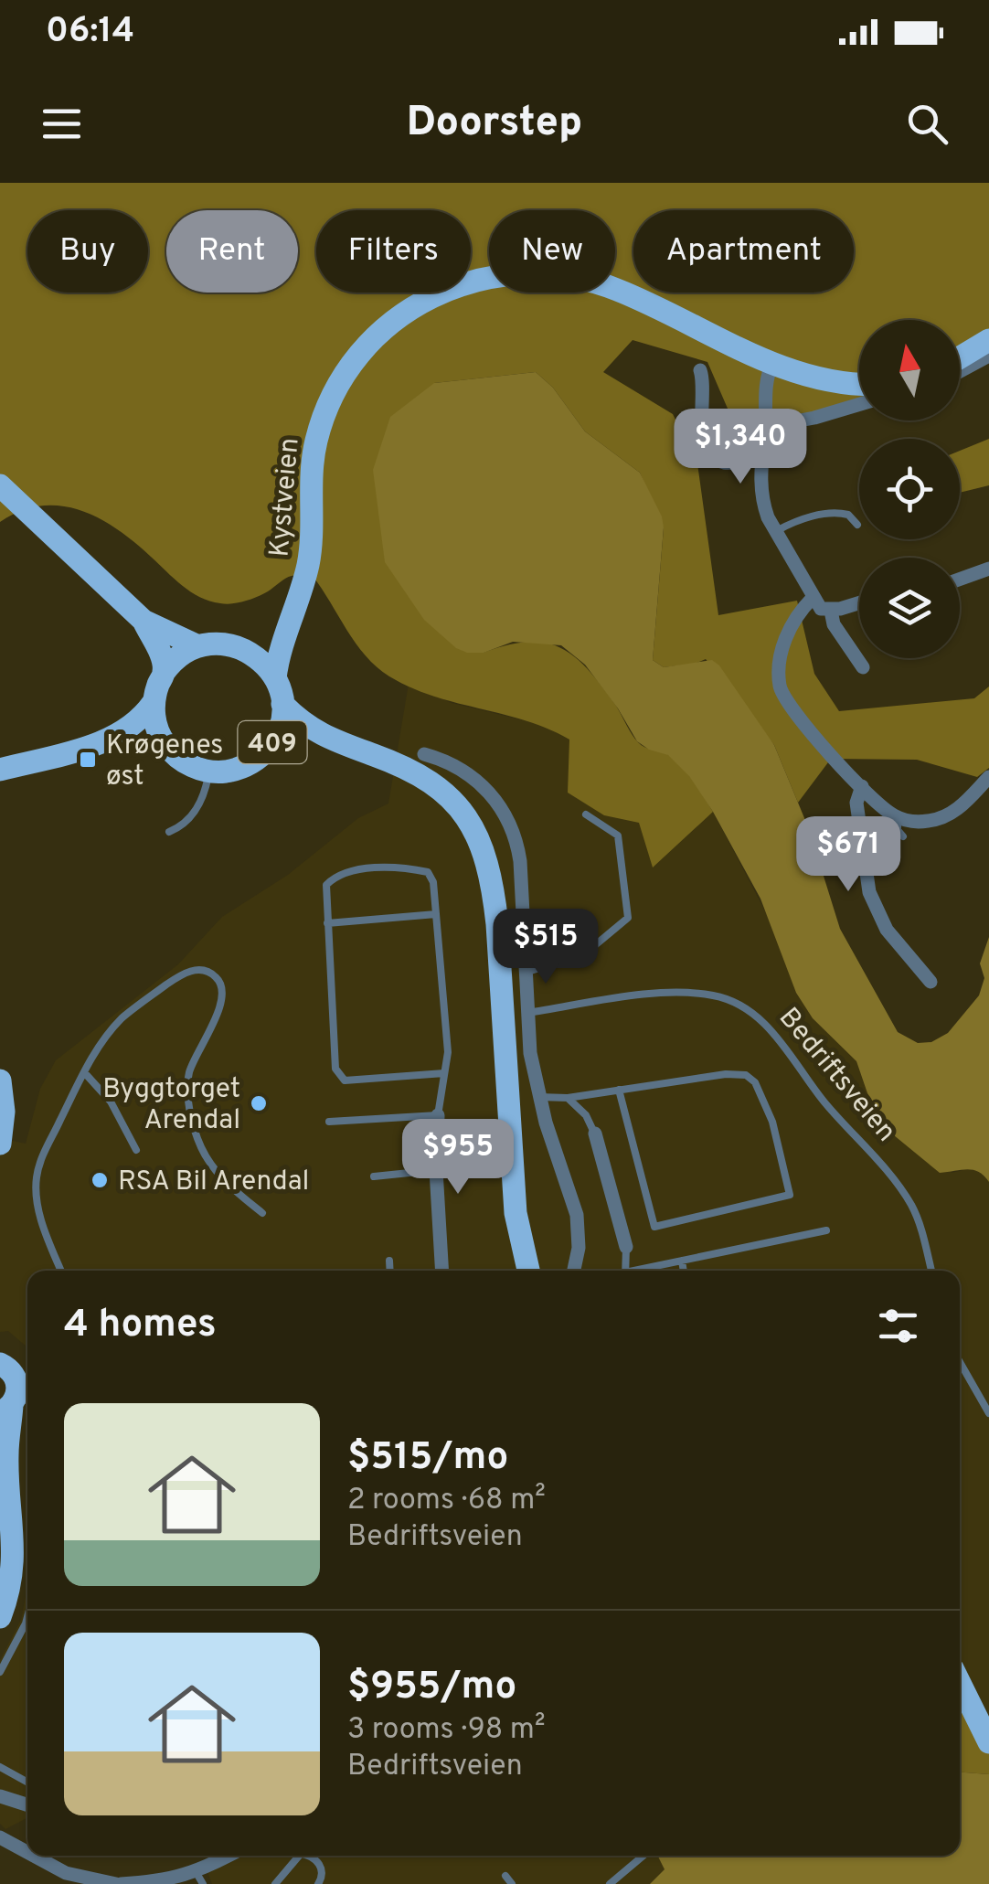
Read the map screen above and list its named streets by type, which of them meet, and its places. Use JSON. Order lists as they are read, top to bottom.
{
  "streets": {
    "main road": ["Kystveien", "409"],
    "lane": ["Bedriftsveien"]
  },
  "crossings": [
    ["Kystveien", "409"]
  ],
  "places": {
    "transit": ["Krøgenes øst"],
    "other": ["Byggtorget Arendal", "RSA Bil Arendal"]
  },
  "north": "top",
  "page": {
    "status": "06:14",
    "header": "Doorstep",
    "chip": [
      "Buy",
      "Rent",
      "Filters",
      "New",
      "Apartment"
    ],
    "price": [
      "$1,340",
      "$671",
      "$515",
      "$955"
    ],
    "heading": "4 homes",
    "list": [
      {
        "name": "$515/mo",
        "note": "2 rooms · 68 m² · Bedriftsveien"
      },
      {
        "name": "$955/mo",
        "note": "3 rooms · 98 m² · Bedriftsveien"
      }
    ]
  }
}
